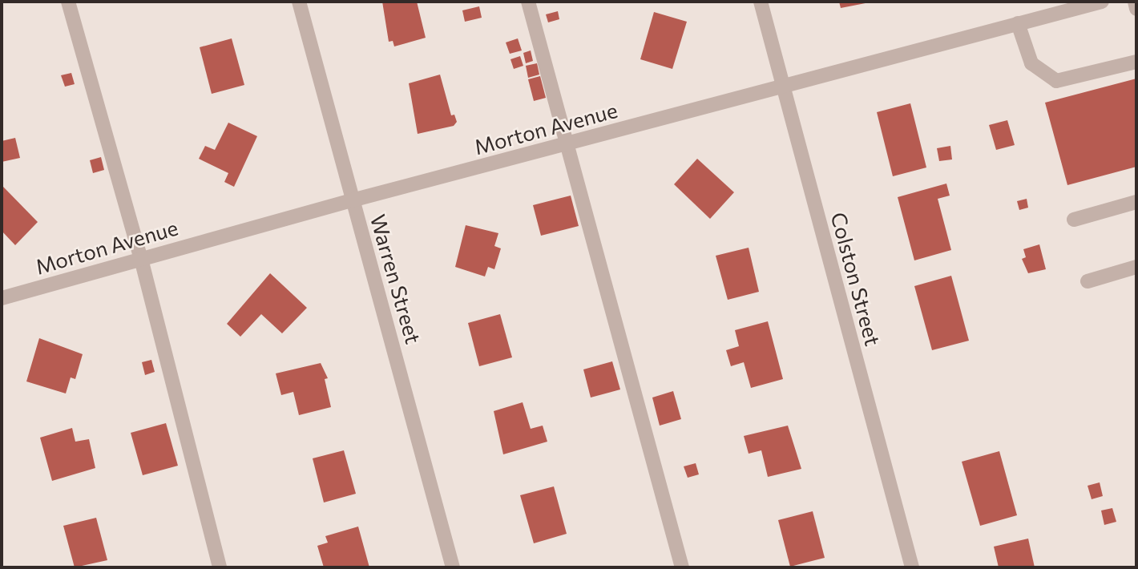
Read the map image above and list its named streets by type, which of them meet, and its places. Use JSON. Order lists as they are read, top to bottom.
{
  "streets": {
    "street": ["Morton Avenue", "Warren Street", "Colston Street"]
  },
  "crossings": [
    ["Morton Avenue", "Warren Street"],
    ["Morton Avenue", "Colston Street"]
  ]
}
